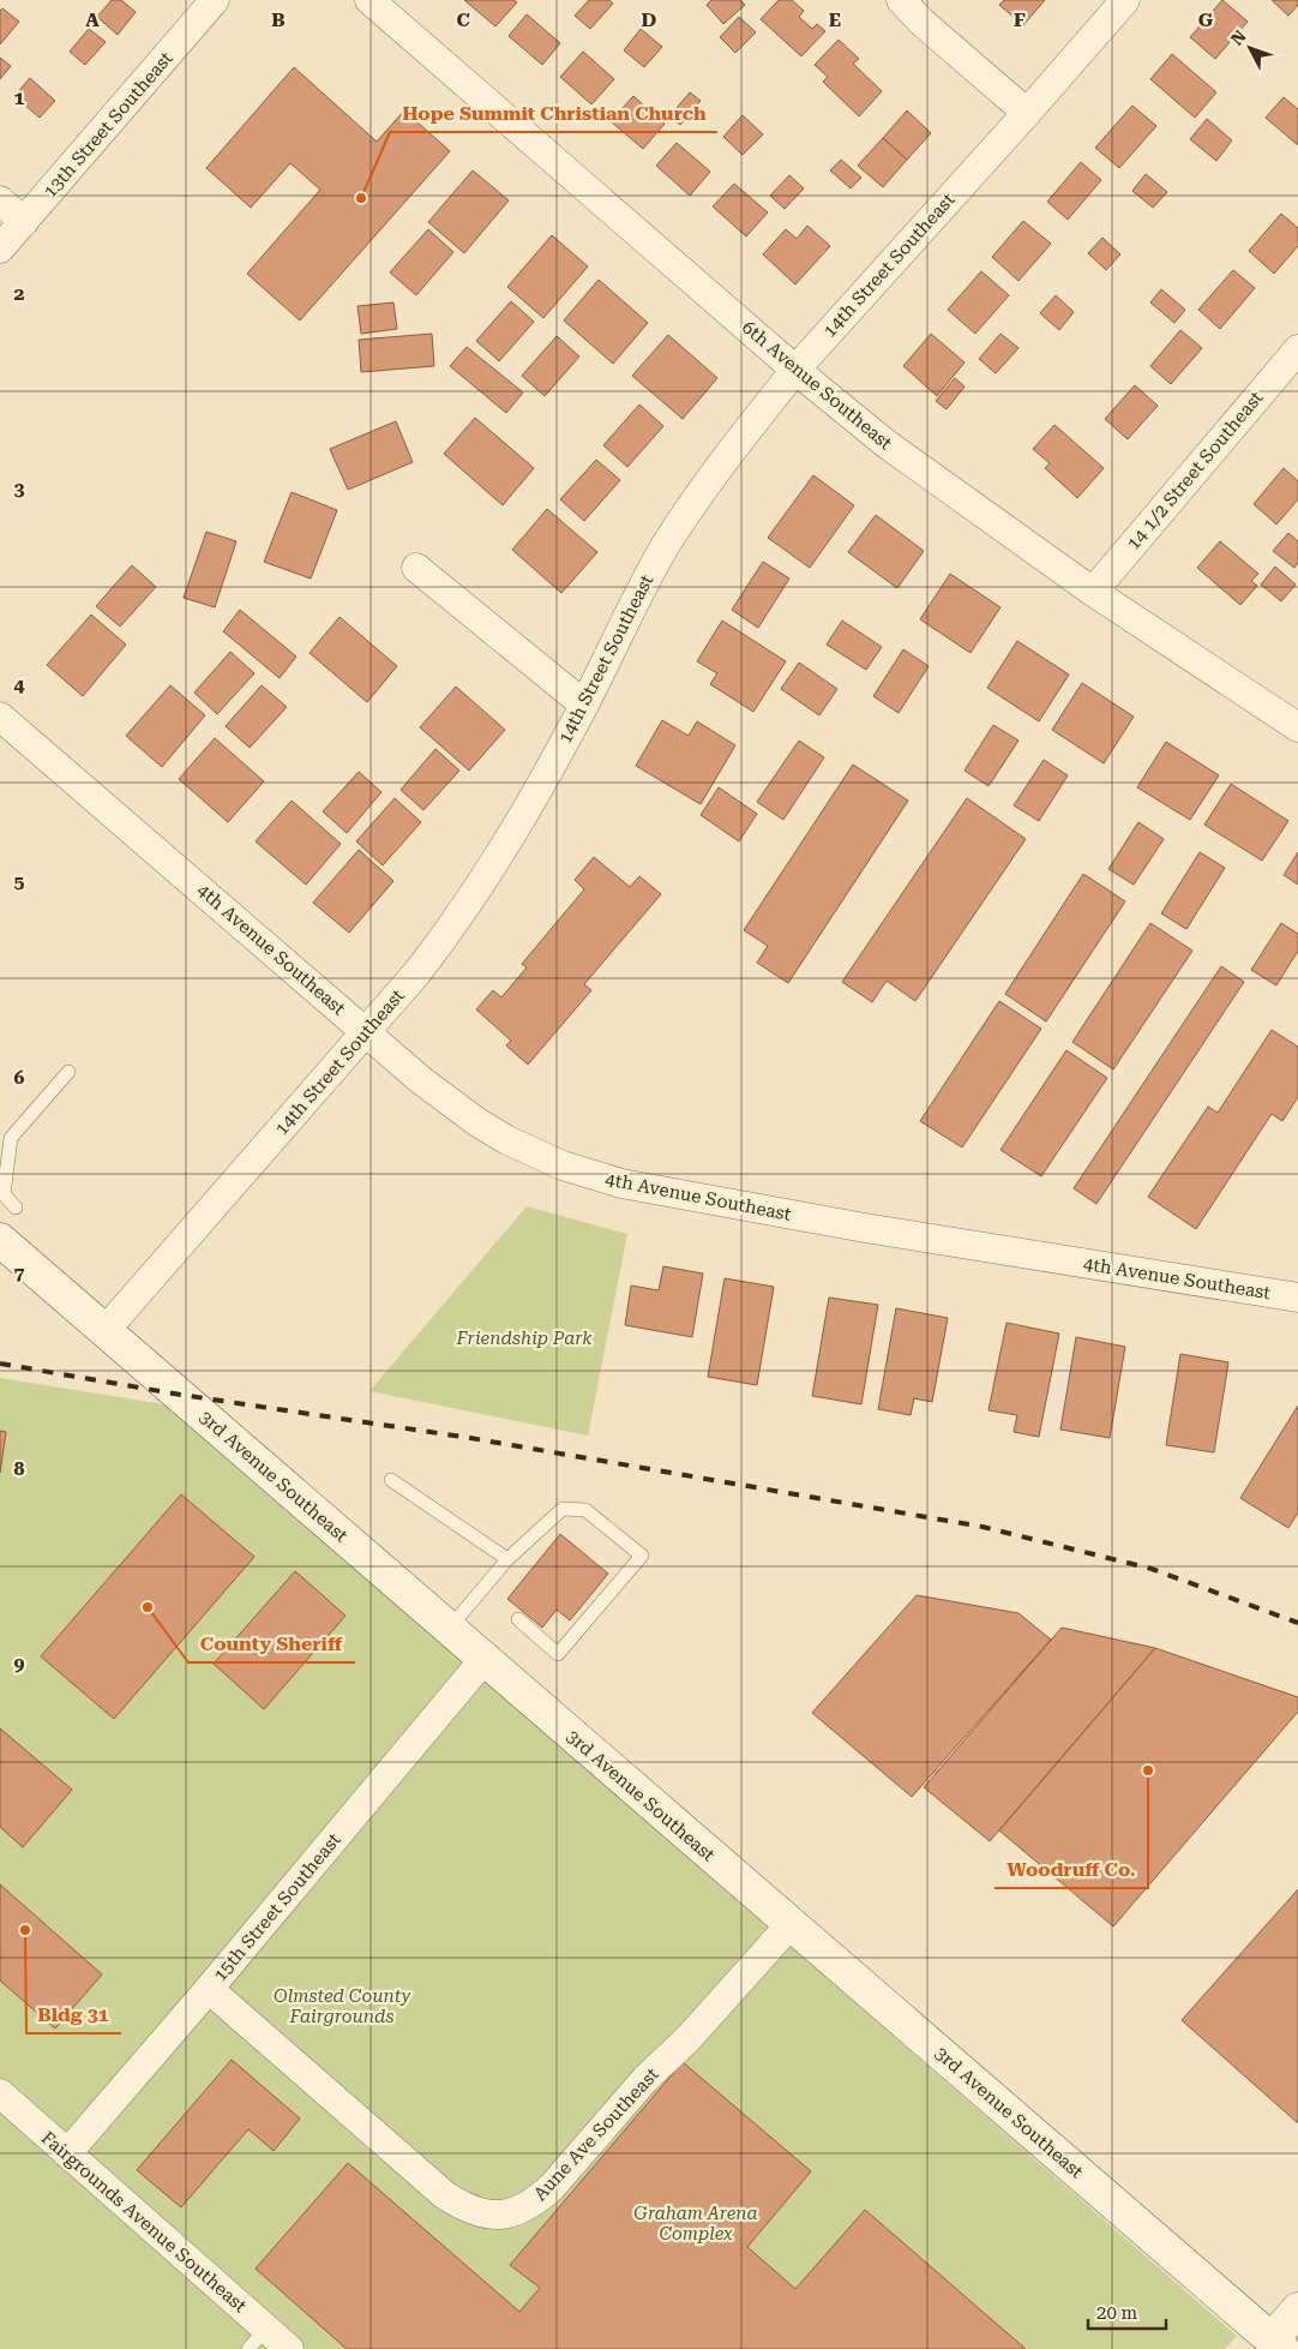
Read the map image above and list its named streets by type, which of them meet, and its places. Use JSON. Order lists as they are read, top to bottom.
{
  "streets": {
    "main road": ["3rd Avenue Southeast"],
    "street": [
      "13th Street Southeast",
      "14th Street Southeast",
      "6th Avenue Southeast",
      "14 1/2 Street Southeast",
      "4th Avenue Southeast",
      "15th Street Southeast",
      "Aune Ave Southeast",
      "Fairgrounds Avenue Southeast"
    ]
  },
  "crossings": [
    ["14th Street Southeast", "6th Avenue Southeast"],
    ["14th Street Southeast", "4th Avenue Southeast"],
    ["14th Street Southeast", "3rd Avenue Southeast"],
    ["6th Avenue Southeast", "14 1/2 Street Southeast"],
    ["3rd Avenue Southeast", "15th Street Southeast"],
    ["3rd Avenue Southeast", "Aune Ave Southeast"],
    ["15th Street Southeast", "Aune Ave Southeast"],
    ["15th Street Southeast", "Fairgrounds Avenue Southeast"]
  ],
  "parks": ["Friendship Park", "Olmsted County Fairgrounds", "Graham Arena Complex"],
  "places": [
    "Hope Summit Christian Church",
    "County Sheriff",
    "Woodruff Co.",
    "Bldg 31"
  ],
  "scale_bar": "20 m",
  "north": "top left",
  "grid": {
    "columns": [
      "A",
      "B",
      "C",
      "D",
      "E",
      "F",
      "G"
    ],
    "rows": [
      "1",
      "2",
      "3",
      "4",
      "5",
      "6",
      "7",
      "8",
      "9"
    ]
  }
}
